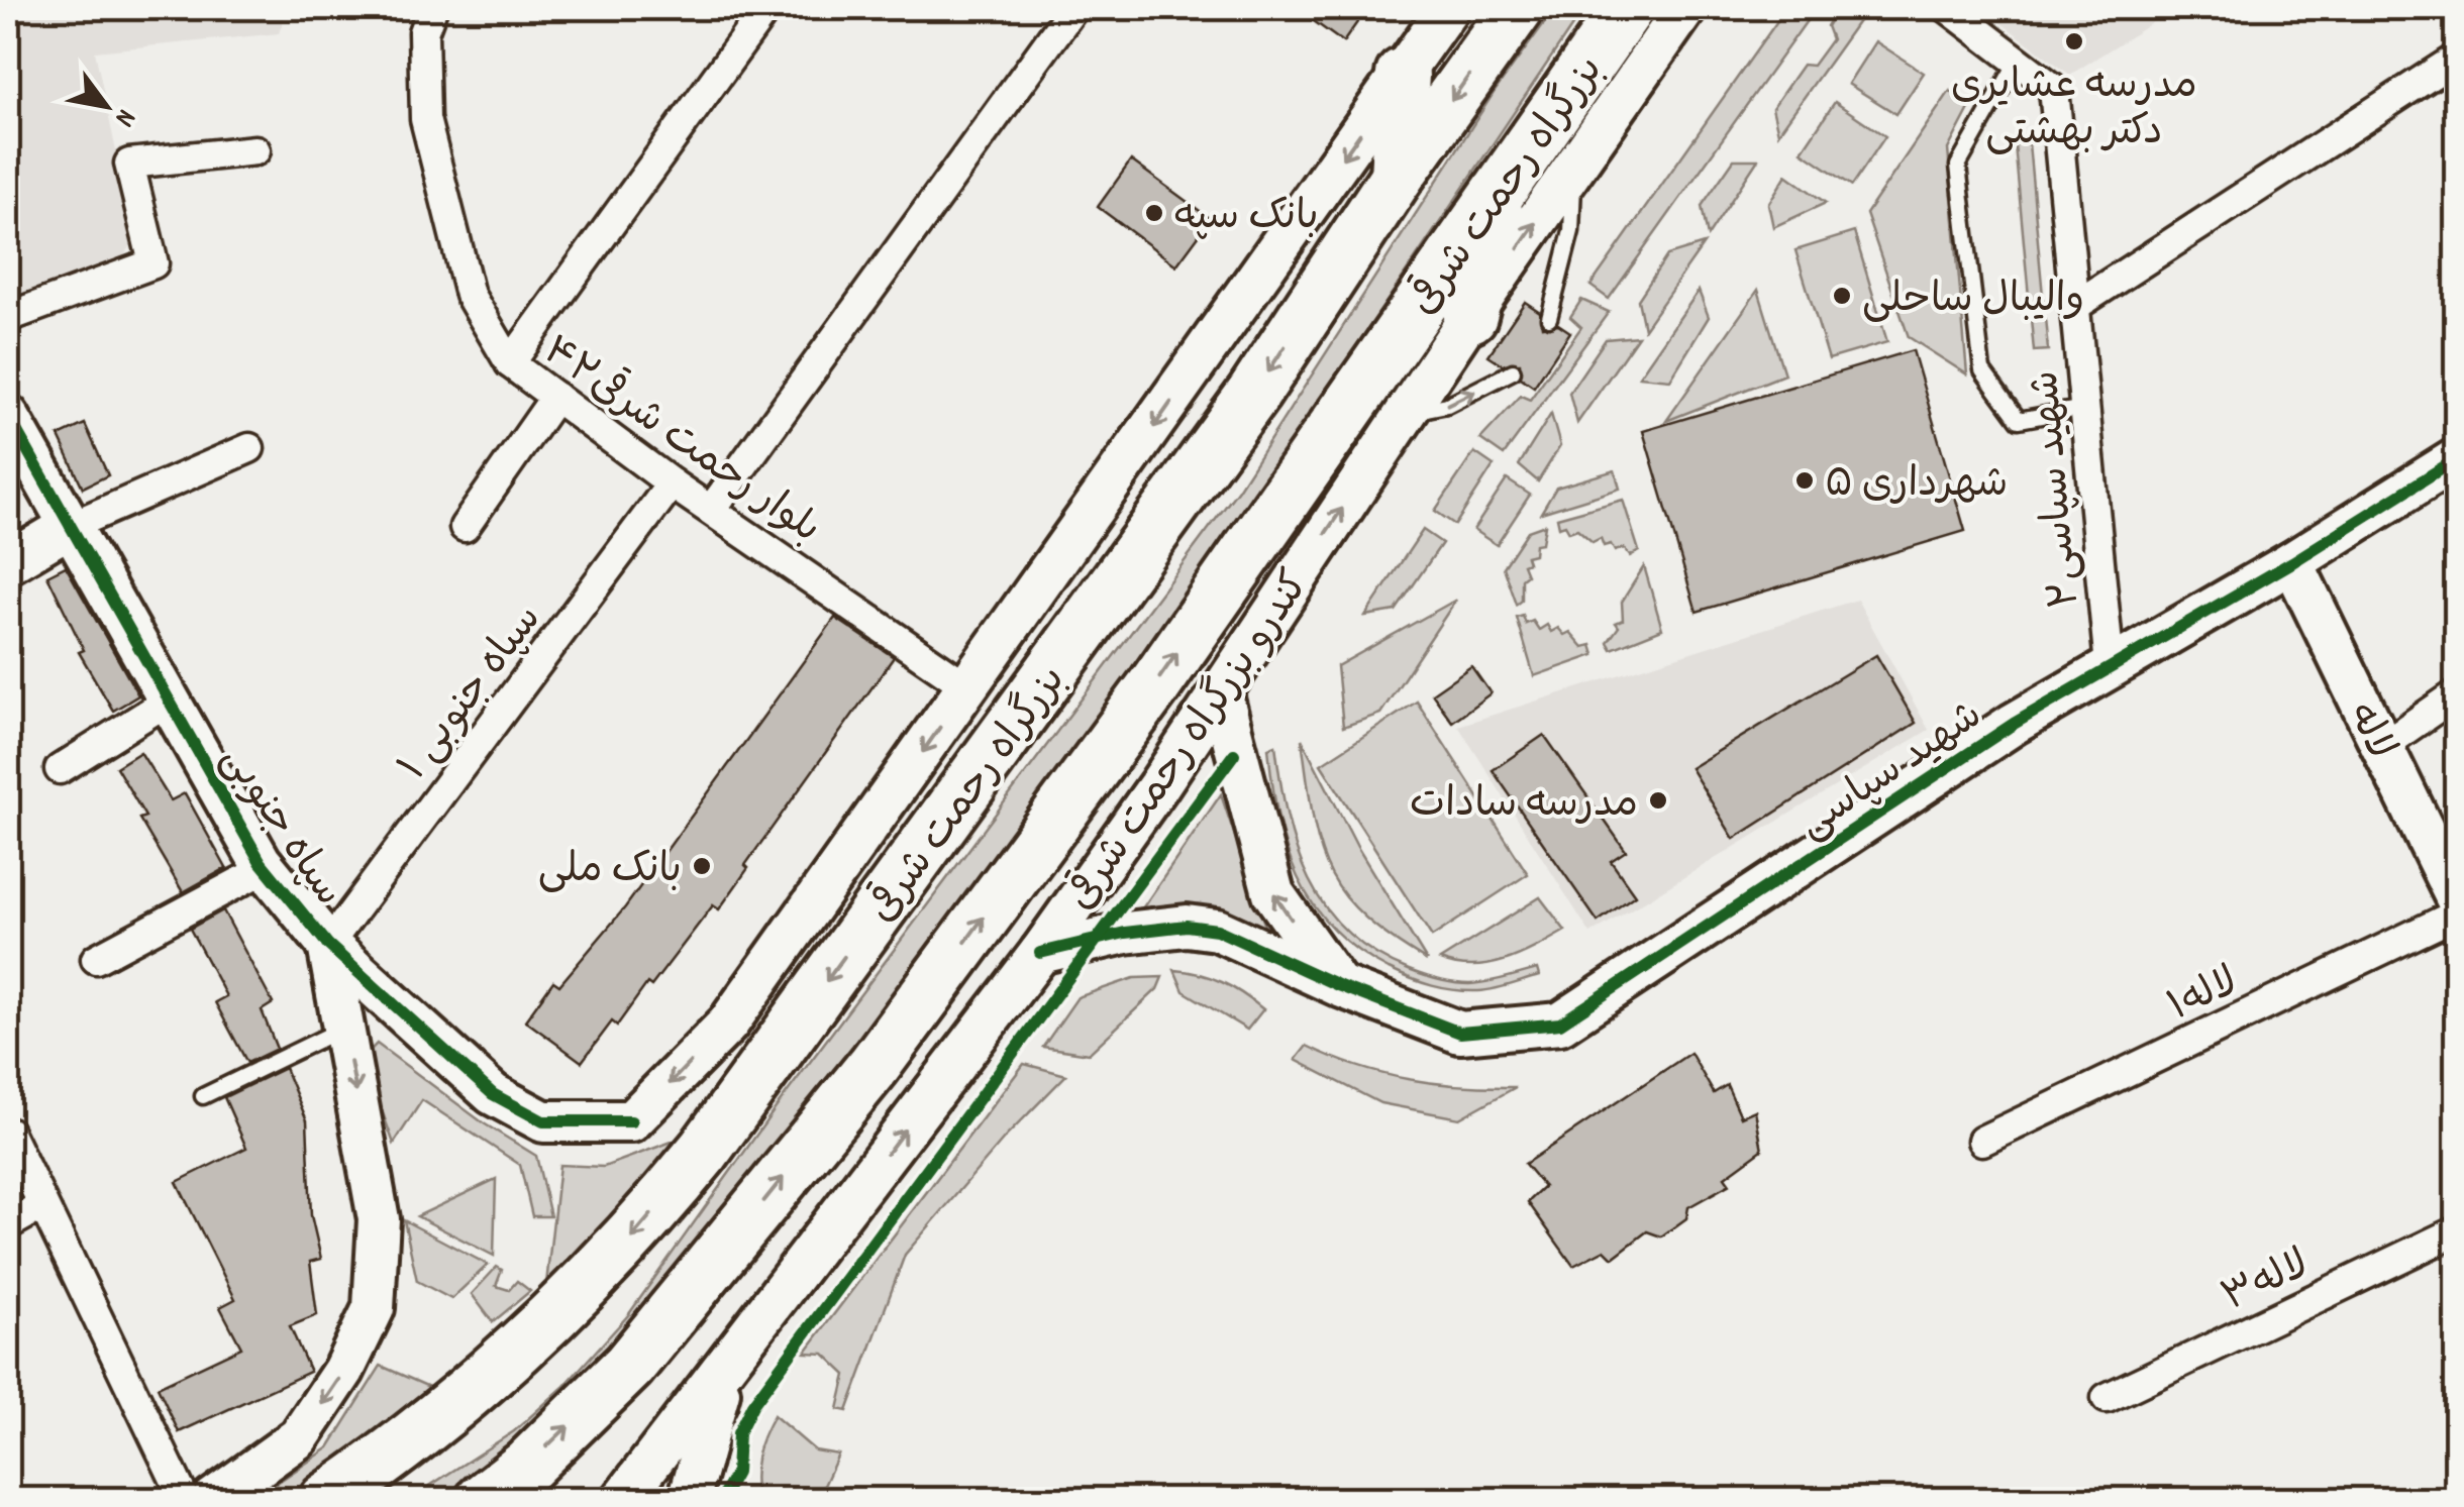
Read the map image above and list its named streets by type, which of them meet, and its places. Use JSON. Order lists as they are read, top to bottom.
{
  "streets": {
    "highway": ["بزرگراه رحمت شرقی"],
    "street": [
      "بلوار رحمت شرقی۴۲",
      "شهید سپاسی۲",
      "۱ سپاه جنوبی",
      "لاله",
      "کندرو بزرگراه رحمت شرقی",
      "شهید سپاسی",
      "سپاه جنوبی",
      "۱لاله",
      "۳لاله"
    ]
  },
  "crossings": [
    ["بلوار رحمت شرقی۴۲", "۱ سپاه جنوبی"],
    ["بلوار رحمت شرقی۴۲", "سپاه جنوبی"],
    ["شهید سپاسی۲", "شهید سپاسی"],
    ["۱ سپاه جنوبی", "سپاه جنوبی"],
    ["لاله", "شهید سپاسی"],
    ["کندرو بزرگراه رحمت شرقی", "شهید سپاسی"]
  ],
  "places": [
    "مدرسه عشایری دکتر بهشتی",
    "بانک سپه",
    "والیبال ساحلی",
    "شهرداری ۵",
    "مدرسه سادات",
    "بانک ملی"
  ],
  "north": "bottom right"
}
